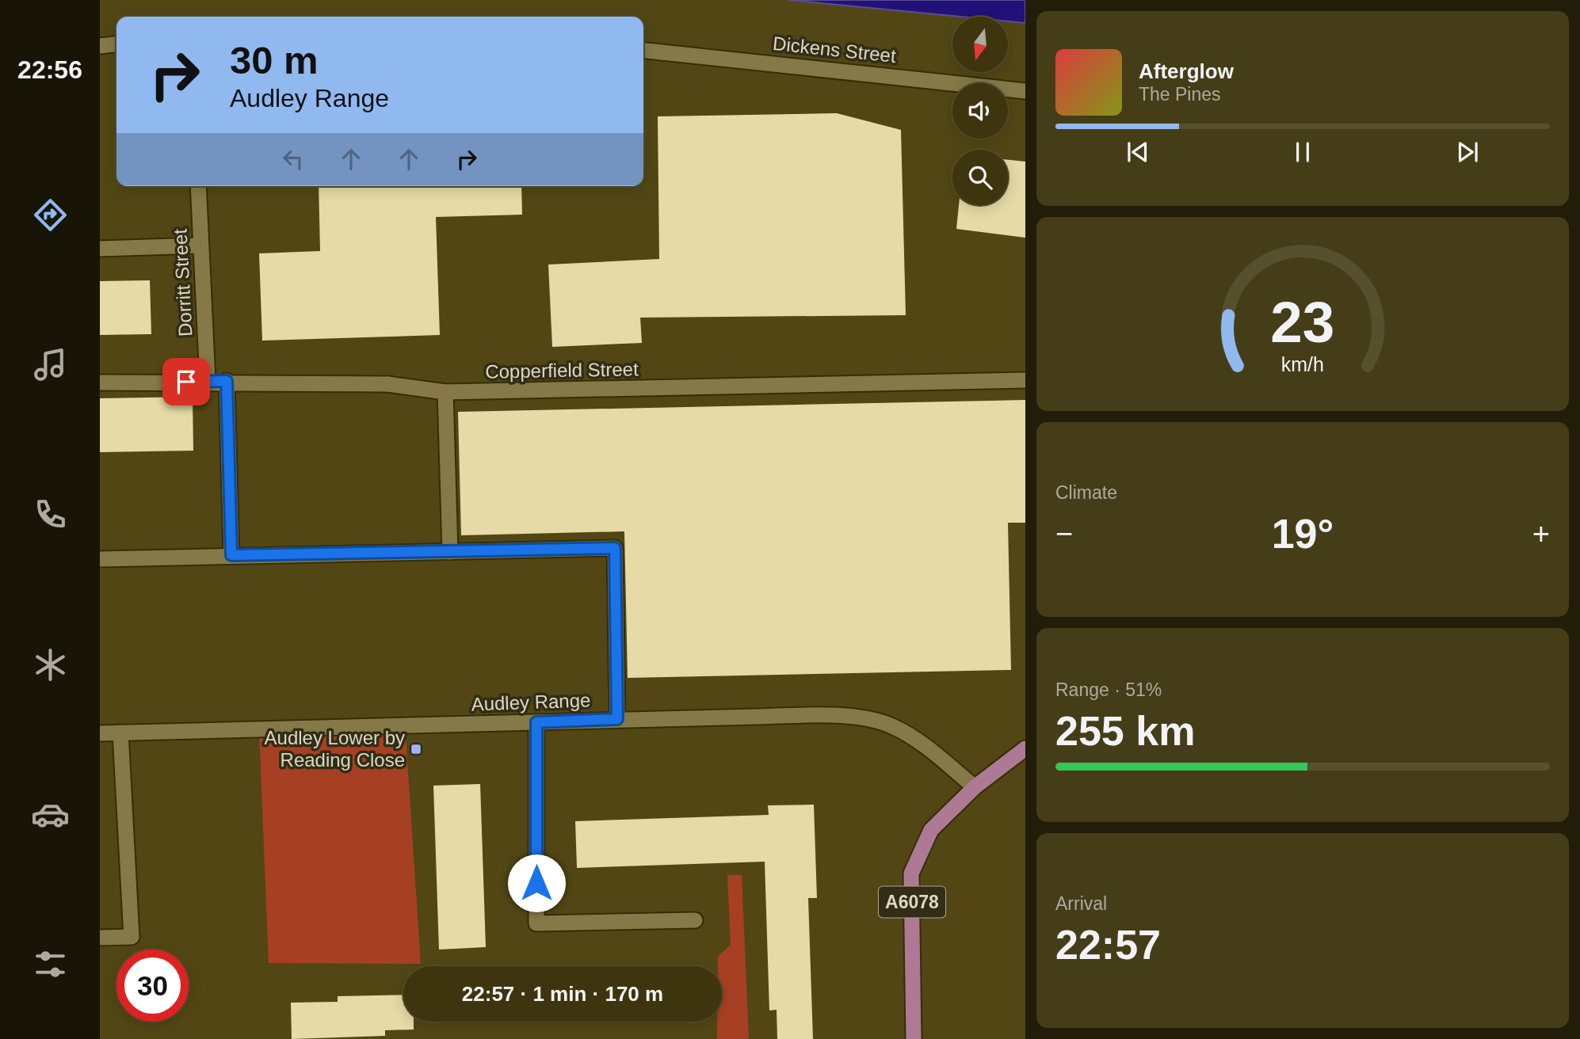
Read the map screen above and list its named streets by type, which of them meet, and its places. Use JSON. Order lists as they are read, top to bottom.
{
  "streets": {
    "highway": ["A6078"],
    "street": [
      "Dickens Street",
      "Dorritt Street",
      "Copperfield Street",
      "Audley Range"
    ]
  },
  "crossings": [
    ["Dorritt Street", "Copperfield Street"],
    ["Audley Range", "A6078"]
  ],
  "places": {
    "transit": ["Audley Lower by Reading Close"]
  },
  "north": "bottom",
  "page": {
    "tabs": "22:56",
    "turn": ["30 m", "Audley Range"],
    "song": ["Afterglow", "The Pines"],
    "tile": [
      "Climate",
      ["Range · 51%", "255 km"],
      ["Arrival", "22:57"]
    ],
    "heat": ["−", "19°", "+"],
    "limit": "30",
    "trip": "22:57 · 1 min · 170 m",
    "gauge": ["23", "km/h"]
  }
}
